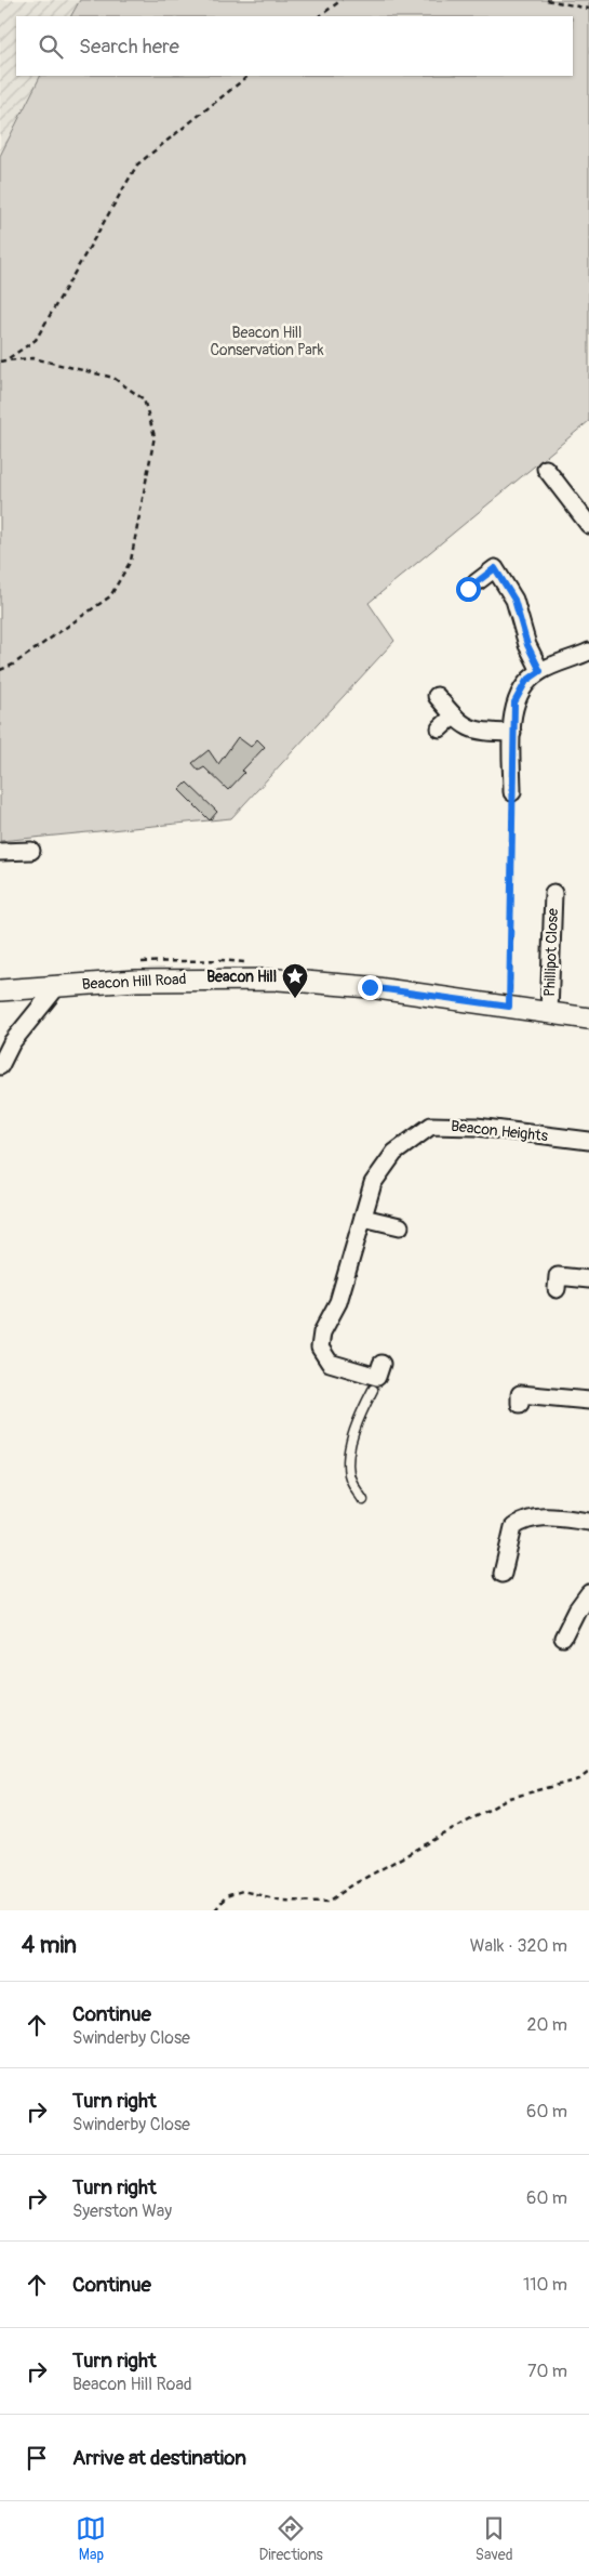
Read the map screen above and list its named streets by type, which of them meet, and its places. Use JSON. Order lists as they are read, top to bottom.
{
  "streets": {
    "street": ["Phillipot Close", "Beacon Hill Road", "Beacon Heights"]
  },
  "crossings": [
    ["Phillipot Close", "Beacon Hill Road"]
  ],
  "parks": ["Beacon Hill Conservation Park"],
  "places": {
    "place": ["Beacon Hill"]
  },
  "page": {
    "search": "Search here",
    "heading": ["4 min", "Walk · 320 m"],
    "list": [
      ["Continue", "Swinderby Close", "20 m"],
      ["Turn right", "Swinderby Close", "60 m"],
      ["Turn right", "Syerston Way", "60 m"],
      ["Continue", "110 m"],
      ["Turn right", "Beacon Hill Road", "70 m"],
      "Arrive at destination"
    ],
    "nav": ["Map", "Directions", "Saved"]
  }
}
